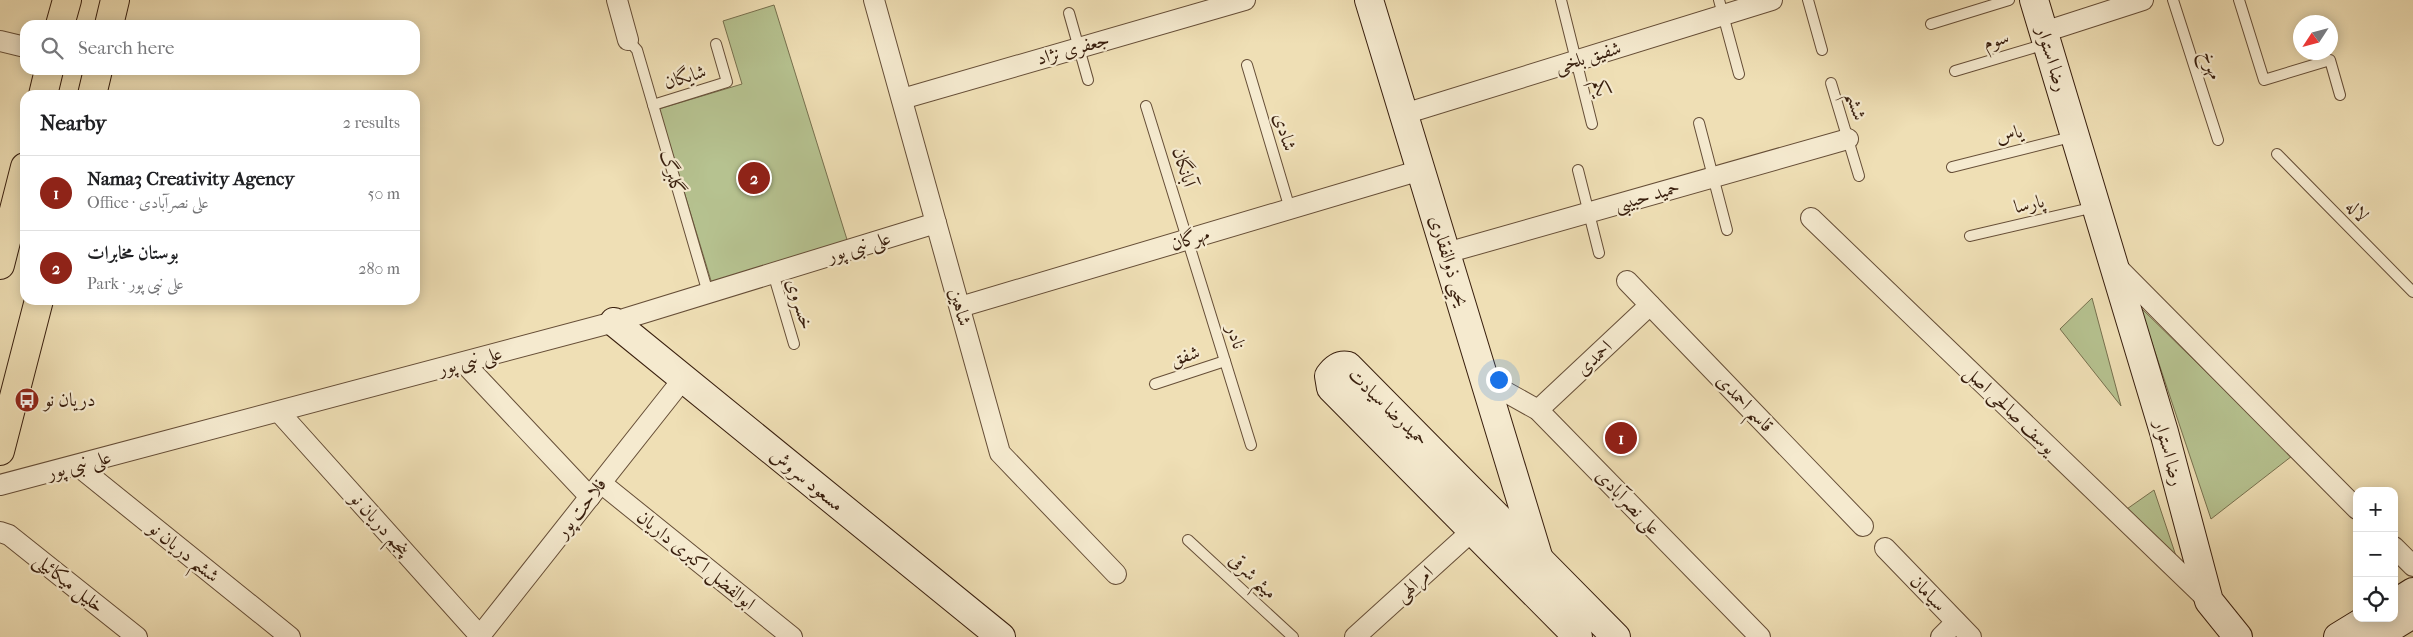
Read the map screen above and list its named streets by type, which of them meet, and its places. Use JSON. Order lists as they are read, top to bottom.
{
  "streets": {
    "street": [
      "جعفری نژاد",
      "شفیق بلخی",
      "رضا استوار",
      "گلبرگ",
      "حمید حبیبی",
      "مهرگان",
      "علی نبی پور",
      "یحیی ذوالفقاری",
      "شاهین",
      "احمدی",
      "قاسم احمدی",
      "حمیدرضا سیادت",
      "یوسف صالحی اصل",
      "مسعود سروش",
      "علی نصرآبادی",
      "فلاحت پور",
      "پنجم دریان‌ نو",
      "ششم دریان نو",
      "ابوالفضل اکبری داریان",
      "خلیل میکائیلی",
      "امرالهی",
      "سیامان"
    ],
    "lane": [
      "سوم",
      "مهرخ",
      "شایگان",
      "یکم",
      "ششم",
      "شادی",
      "یاس",
      "آبانگان",
      "پارسا",
      "لاله",
      "خسروی",
      "نادر",
      "شفق",
      "میثم شرقی"
    ]
  },
  "crossings": [
    ["سوم", "رضا استوار"],
    ["جعفری نژاد", "شاهین"],
    ["شفیق بلخی", "یکم"],
    ["شفیق بلخی", "یحیی ذوالفقاری"],
    ["رضا استوار", "یاس"],
    ["رضا استوار", "پارسا"],
    ["رضا استوار", "یوسف صالحی اصل"],
    ["شایگان", "گلبرگ"],
    ["ششم", "حمید حبیبی"],
    ["شادی", "مهرگان"],
    ["آبانگان", "مهرگان"],
    ["آبانگان", "نادر"],
    ["گلبرگ", "علی نبی پور"],
    ["حمید حبیبی", "یحیی ذوالفقاری"],
    ["مهرگان", "یحیی ذوالفقاری"],
    ["مهرگان", "شاهین"],
    ["مهرگان", "نادر"],
    ["علی نبی پور", "خسروی"],
    ["علی نبی پور", "شاهین"],
    ["علی نبی پور", "مسعود سروش"],
    ["علی نبی پور", "پنجم دریان‌ نو"],
    ["علی نبی پور", "ششم دریان نو"],
    ["علی نبی پور", "ابوالفضل اکبری داریان"],
    ["یحیی ذوالفقاری", "حمیدرضا سیادت"],
    ["یحیی ذوالفقاری", "علی نصرآبادی"],
    ["نادر", "شفق"],
    ["احمدی", "قاسم احمدی"],
    ["احمدی", "علی نصرآبادی"],
    ["حمیدرضا سیادت", "امرالهی"],
    ["مسعود سروش", "فلاحت پور"],
    ["فلاحت پور", "پنجم دریان‌ نو"],
    ["فلاحت پور", "ابوالفضل اکبری داریان"]
  ],
  "places": {
    "bus stop": ["دریان نو"]
  },
  "north": "bottom left",
  "page": {
    "search": "Search here",
    "heading": ["Nearby", "2 results"],
    "list": [
      {
        "mark": "1",
        "name": "Nama3 Creativity Agency",
        "note": "Office · علی نصرآبادی",
        "value": "50 m"
      },
      {
        "mark": "2",
        "name": "بوستان مخابرات",
        "note": "Park · علی نبی پور",
        "value": "280 m"
      }
    ],
    "pins": ["2", "1"],
    "map_buttons": ["+", "−"]
  }
}
